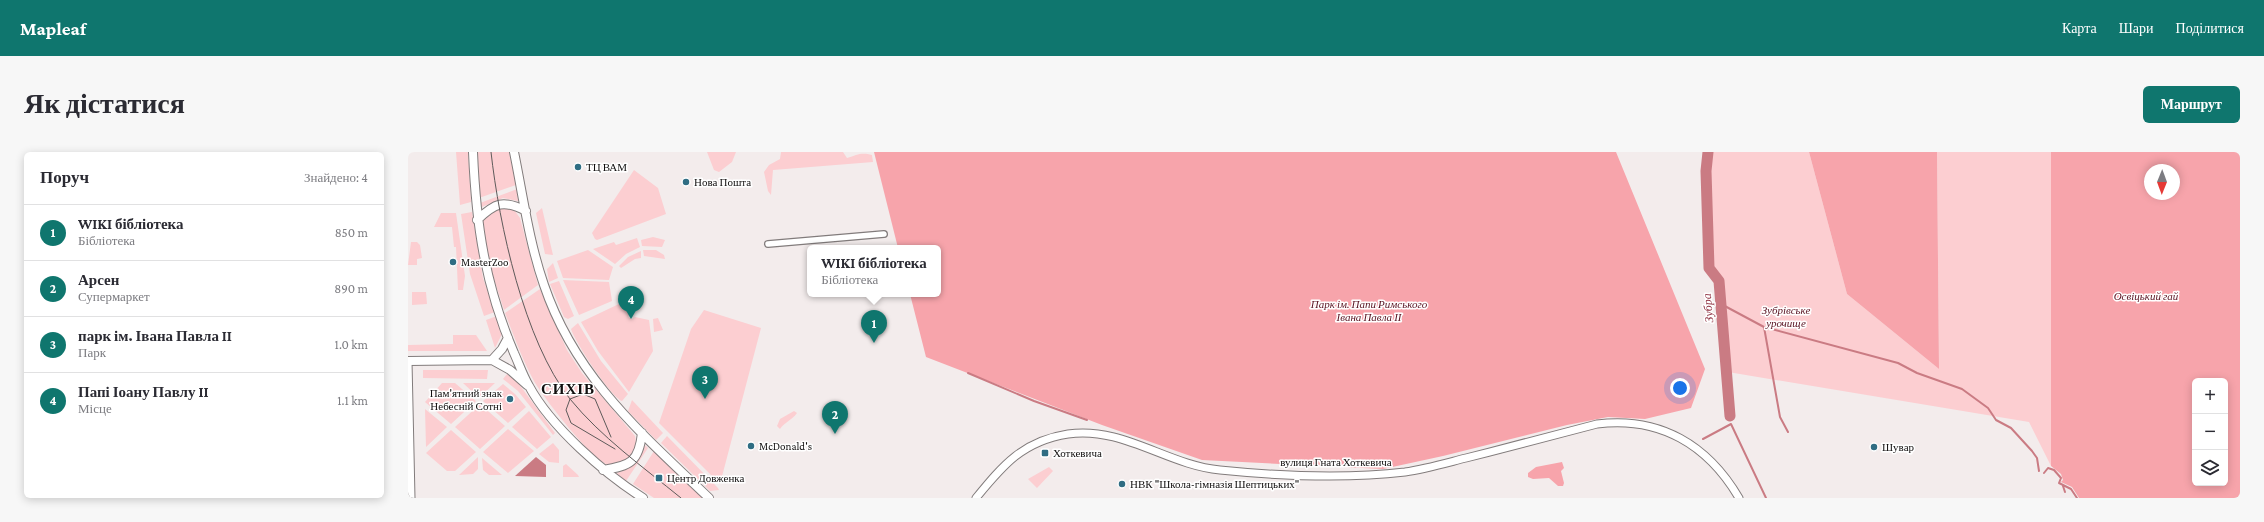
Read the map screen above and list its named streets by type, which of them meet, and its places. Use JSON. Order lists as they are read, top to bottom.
{
  "streets": {
    "street": ["вулиця Гната Хоткевича"]
  },
  "districts": ["СИХІВ"],
  "water": ["Зубра"],
  "parks": ["Освіцький гай", "Парк ім. Папи Римського Івана Павла ІІ", "Зубрівське урочище"],
  "places": {
    "other": [
      "ТЦ ВАМ",
      "Нова Пошта",
      "MasterZoo",
      "Пам'ятний знак Небесній Сотні",
      "McDonald's",
      "Шувар",
      "НВК \"Школа-гімназія Шептицьких\""
    ],
    "transit": ["Хоткевича", "Центр Довженка"]
  },
  "north": "bottom",
  "page": {
    "header": "Mapleaf",
    "nav": ["Карта", "Шари", "Поділитися"],
    "buttons": "Маршрут",
    "title": "Як дістатися",
    "heading": ["Поруч", "Знайдено: 4"],
    "list": [
      {
        "mark": "1",
        "name": "WIKI бібліотека",
        "note": "Бібліотека",
        "value": "850 m"
      },
      {
        "mark": "2",
        "name": "Арсен",
        "note": "Супермаркет",
        "value": "890 m"
      },
      {
        "mark": "3",
        "name": "парк ім. Івана Павла II",
        "note": "Парк",
        "value": "1.0 km"
      },
      {
        "mark": "4",
        "name": "Папі Іоану Павлу II",
        "note": "Місце",
        "value": "1.1 km"
      }
    ],
    "popup": ["WIKI бібліотека", "Бібліотека"],
    "pins": [
      "4",
      "1",
      "3",
      "2"
    ],
    "map_buttons": ["+", "−"]
  }
}
